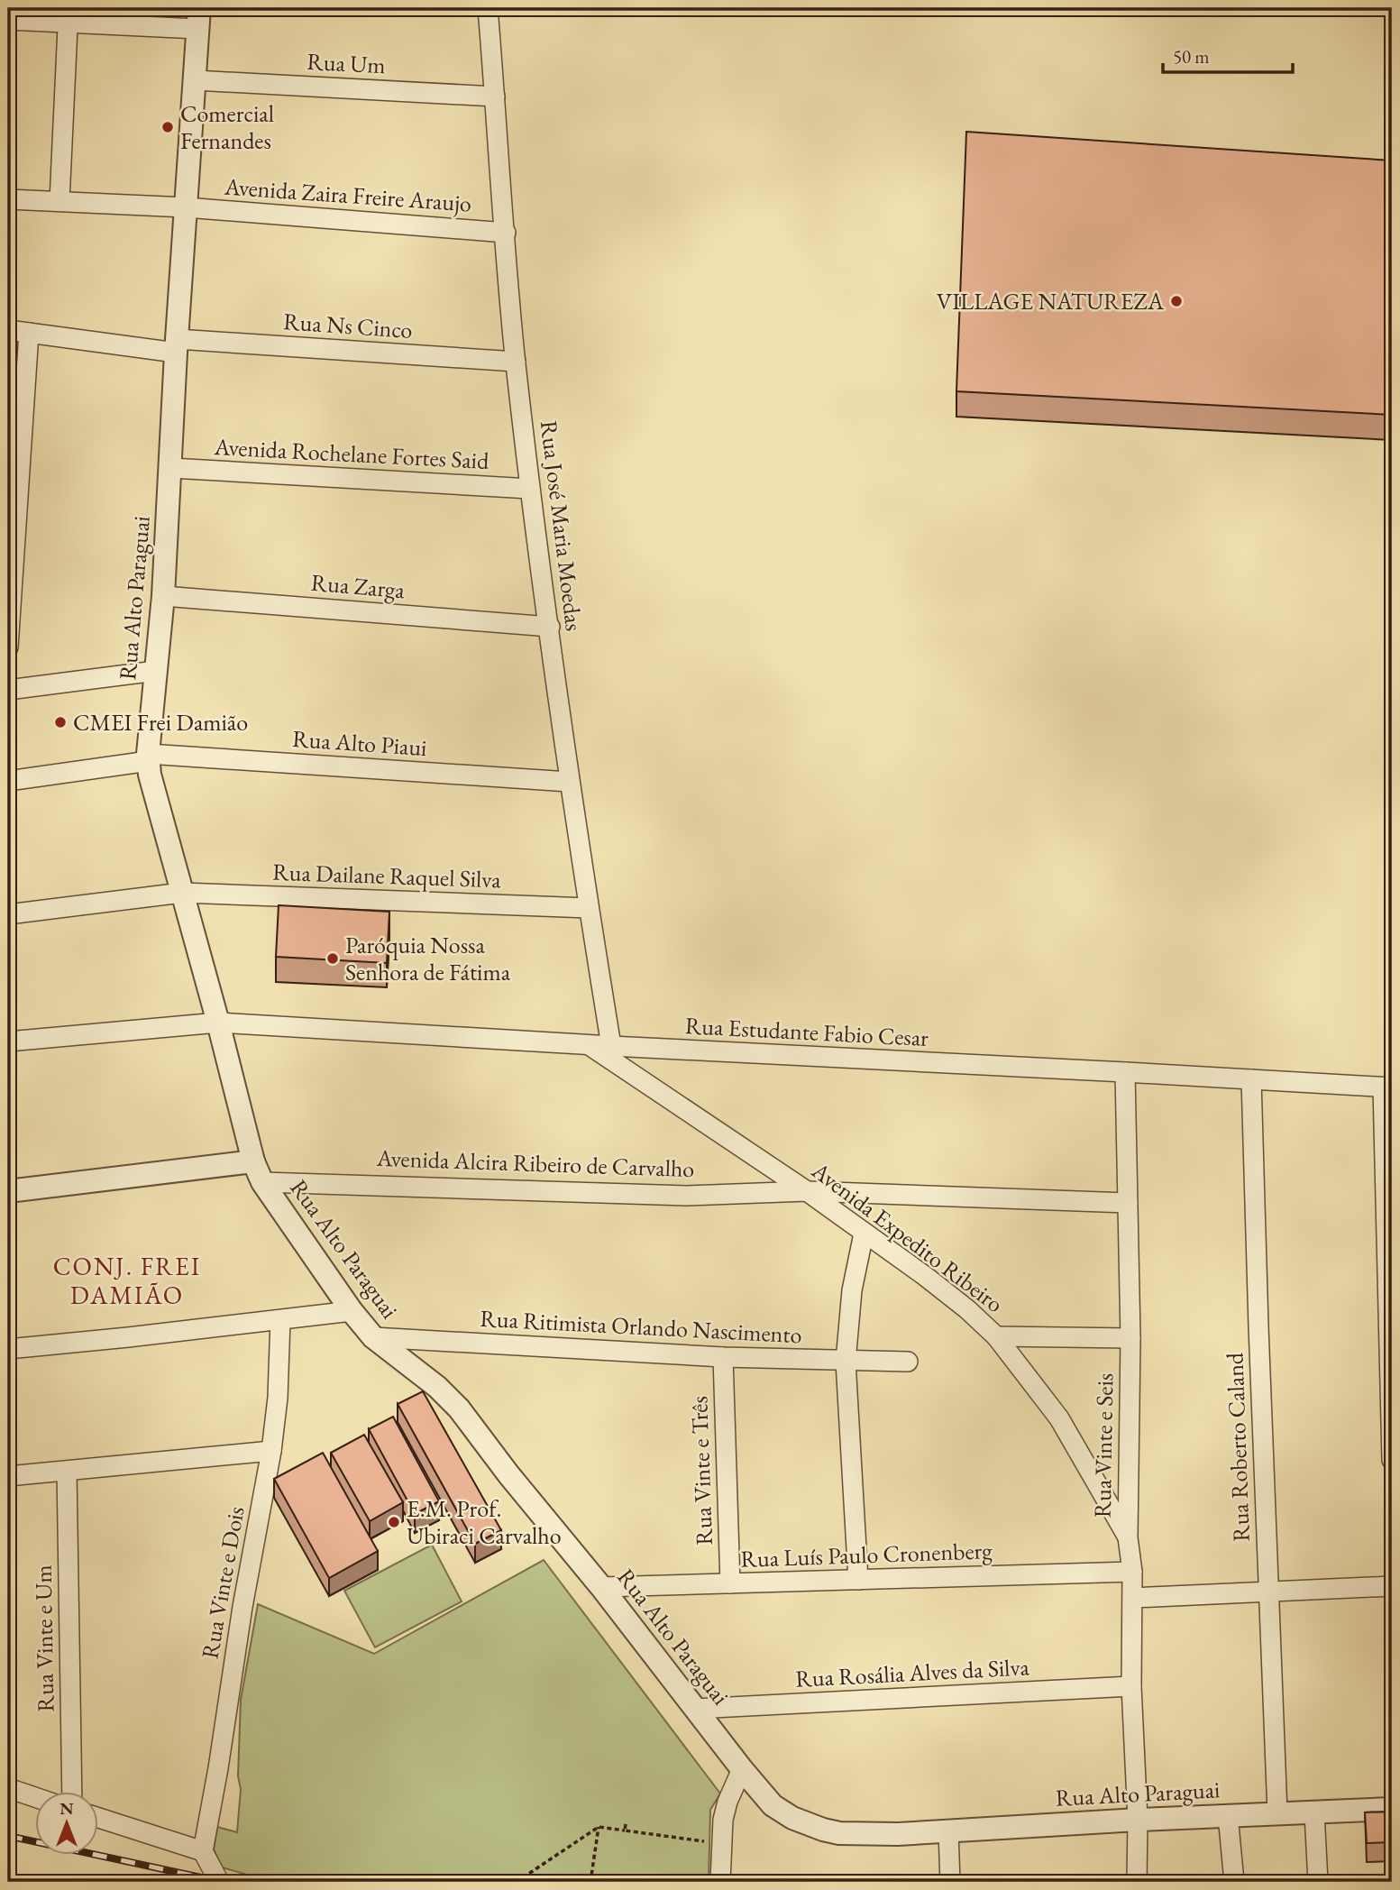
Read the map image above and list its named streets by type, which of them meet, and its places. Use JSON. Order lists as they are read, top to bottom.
{
  "streets": {
    "street": [
      "Rua Um",
      "Avenida Zaira Freire Araujo",
      "Rua Ns Cinco",
      "Avenida Rochelane Fortes Said",
      "Rua José Maria Moedas",
      "Rua Zarga",
      "Rua Alto Paraguai",
      "Rua Alto Piaui",
      "Rua Dailane Raquel Silva",
      "Rua Estudante Fabio Cesar",
      "Avenida Alcira Ribeiro de Carvalho",
      "Avenida Expedito Ribeiro",
      "Rua Ritimista Orlando Nascimento",
      "Rua Vinte e Seis",
      "Rua Roberto Caland",
      "Rua Vinte e Três",
      "Rua Luís Paulo Cronenberg",
      "Rua Vinte e Dois",
      "Rua Vinte e Um",
      "Rua Rosália Alves da Silva"
    ]
  },
  "crossings": [
    ["Rua Um", "Rua José Maria Moedas"],
    ["Rua Um", "Rua Alto Paraguai"],
    ["Avenida Zaira Freire Araujo", "Rua José Maria Moedas"],
    ["Avenida Zaira Freire Araujo", "Rua Alto Paraguai"],
    ["Rua Ns Cinco", "Rua José Maria Moedas"],
    ["Rua Ns Cinco", "Rua Alto Paraguai"],
    ["Avenida Rochelane Fortes Said", "Rua José Maria Moedas"],
    ["Avenida Rochelane Fortes Said", "Rua Alto Paraguai"],
    ["Rua José Maria Moedas", "Rua Zarga"],
    ["Rua José Maria Moedas", "Rua Alto Piaui"],
    ["Rua José Maria Moedas", "Rua Dailane Raquel Silva"],
    ["Rua José Maria Moedas", "Rua Estudante Fabio Cesar"],
    ["Rua Zarga", "Rua Alto Paraguai"],
    ["Rua Alto Paraguai", "Rua Alto Piaui"],
    ["Rua Alto Paraguai", "Rua Dailane Raquel Silva"],
    ["Rua Alto Paraguai", "Rua Estudante Fabio Cesar"],
    ["Rua Alto Paraguai", "Avenida Alcira Ribeiro de Carvalho"],
    ["Rua Alto Paraguai", "Rua Ritimista Orlando Nascimento"],
    ["Rua Alto Paraguai", "Rua Vinte e Seis"],
    ["Rua Alto Paraguai", "Rua Roberto Caland"],
    ["Rua Alto Paraguai", "Rua Luís Paulo Cronenberg"],
    ["Rua Alto Paraguai", "Rua Rosália Alves da Silva"],
    ["Rua Estudante Fabio Cesar", "Avenida Expedito Ribeiro"],
    ["Rua Estudante Fabio Cesar", "Rua Vinte e Seis"],
    ["Rua Estudante Fabio Cesar", "Rua Roberto Caland"],
    ["Avenida Alcira Ribeiro de Carvalho", "Avenida Expedito Ribeiro"],
    ["Avenida Alcira Ribeiro de Carvalho", "Rua Vinte e Seis"],
    ["Avenida Expedito Ribeiro", "Rua Vinte e Seis"],
    ["Rua Ritimista Orlando Nascimento", "Rua Vinte e Três"],
    ["Rua Vinte e Seis", "Rua Luís Paulo Cronenberg"],
    ["Rua Vinte e Seis", "Rua Rosália Alves da Silva"],
    ["Rua Vinte e Três", "Rua Luís Paulo Cronenberg"]
  ],
  "districts": ["CONJ. FREI DAMIÃO"],
  "places": [
    "Comercial Fernandes",
    "VILLAGE NATUREZA",
    "CMEI Frei Damião",
    "Paróquia Nossa Senhora de Fátima",
    "E.M. Prof. Ubiraci Carvalho"
  ],
  "scale_bar": "50 m",
  "north": "top"
}
